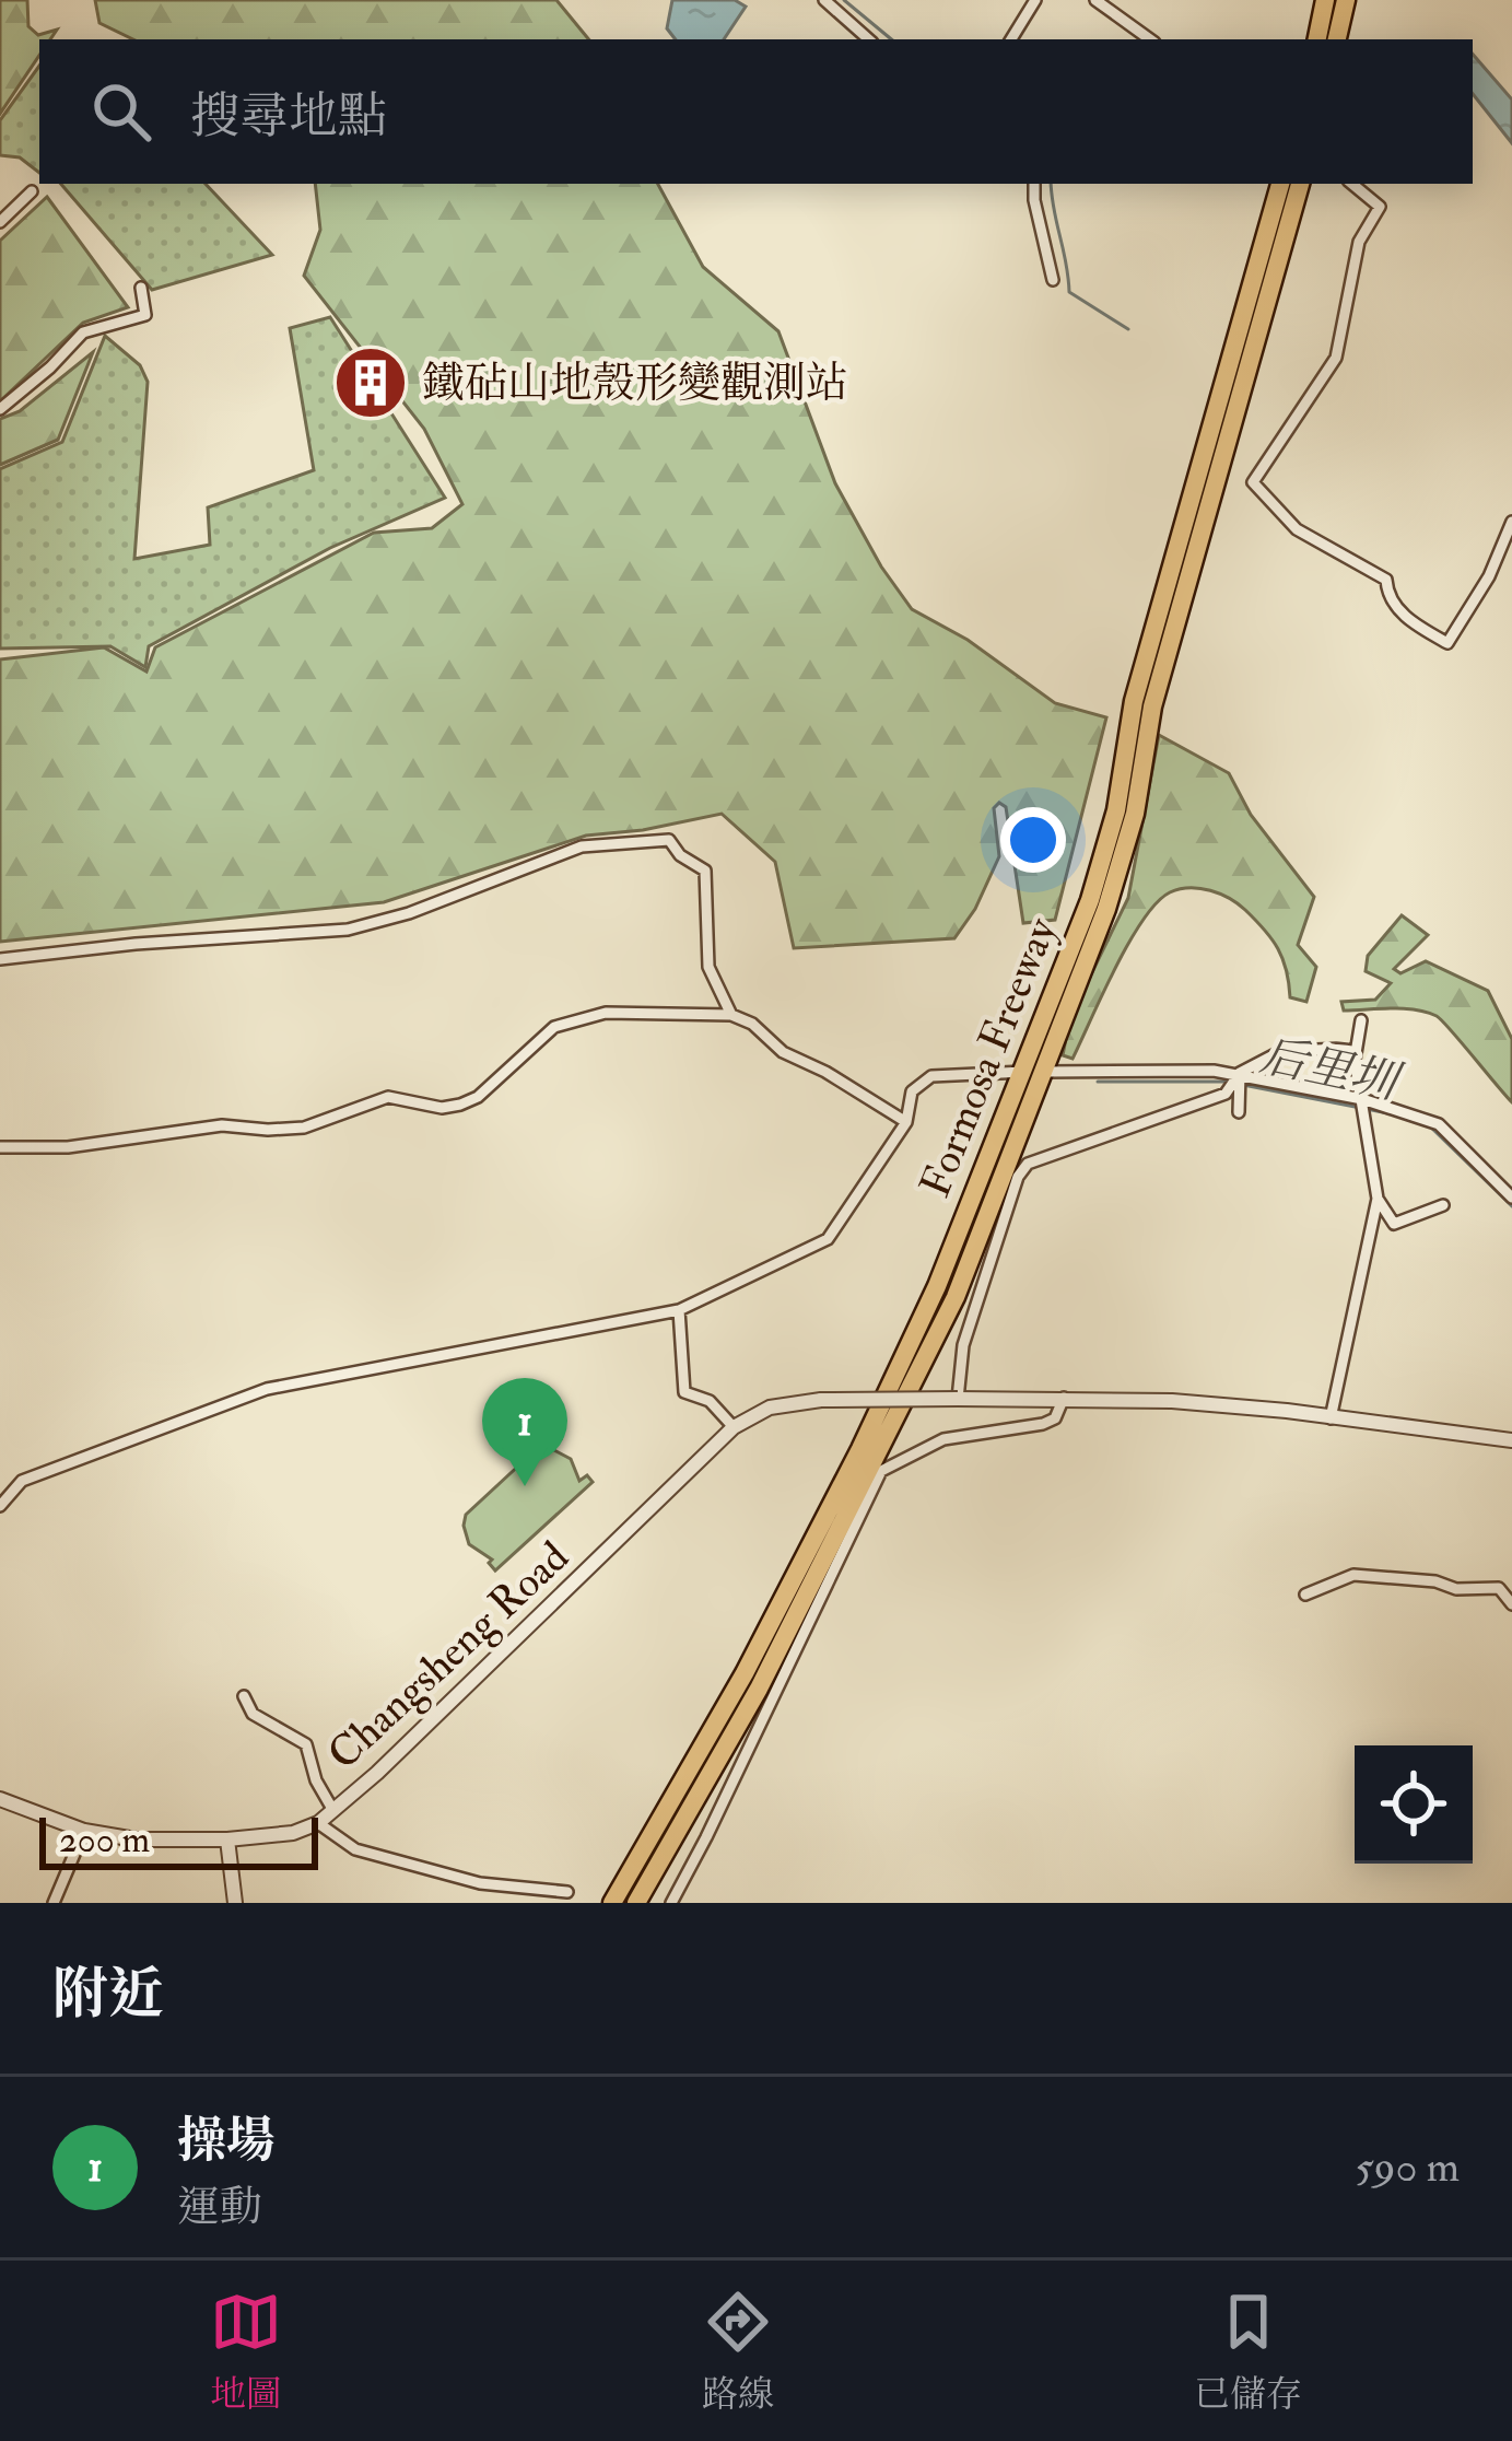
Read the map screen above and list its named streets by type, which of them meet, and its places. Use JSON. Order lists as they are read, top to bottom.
{
  "streets": {
    "highway": ["Formosa Freeway"],
    "street": ["Changsheng Road"]
  },
  "water": ["后里圳"],
  "places": {
    "building": ["鐵砧山地殼形變觀測站"]
  },
  "scale_bar": "200 m",
  "page": {
    "search": "搜尋地點",
    "pins": "1",
    "scale": "200 m",
    "heading": "附近",
    "list": [
      {
        "mark": "1",
        "name": "操場",
        "note": "運動",
        "value": "590 m"
      }
    ],
    "nav": ["地圖", "路線", "已儲存"]
  }
}
